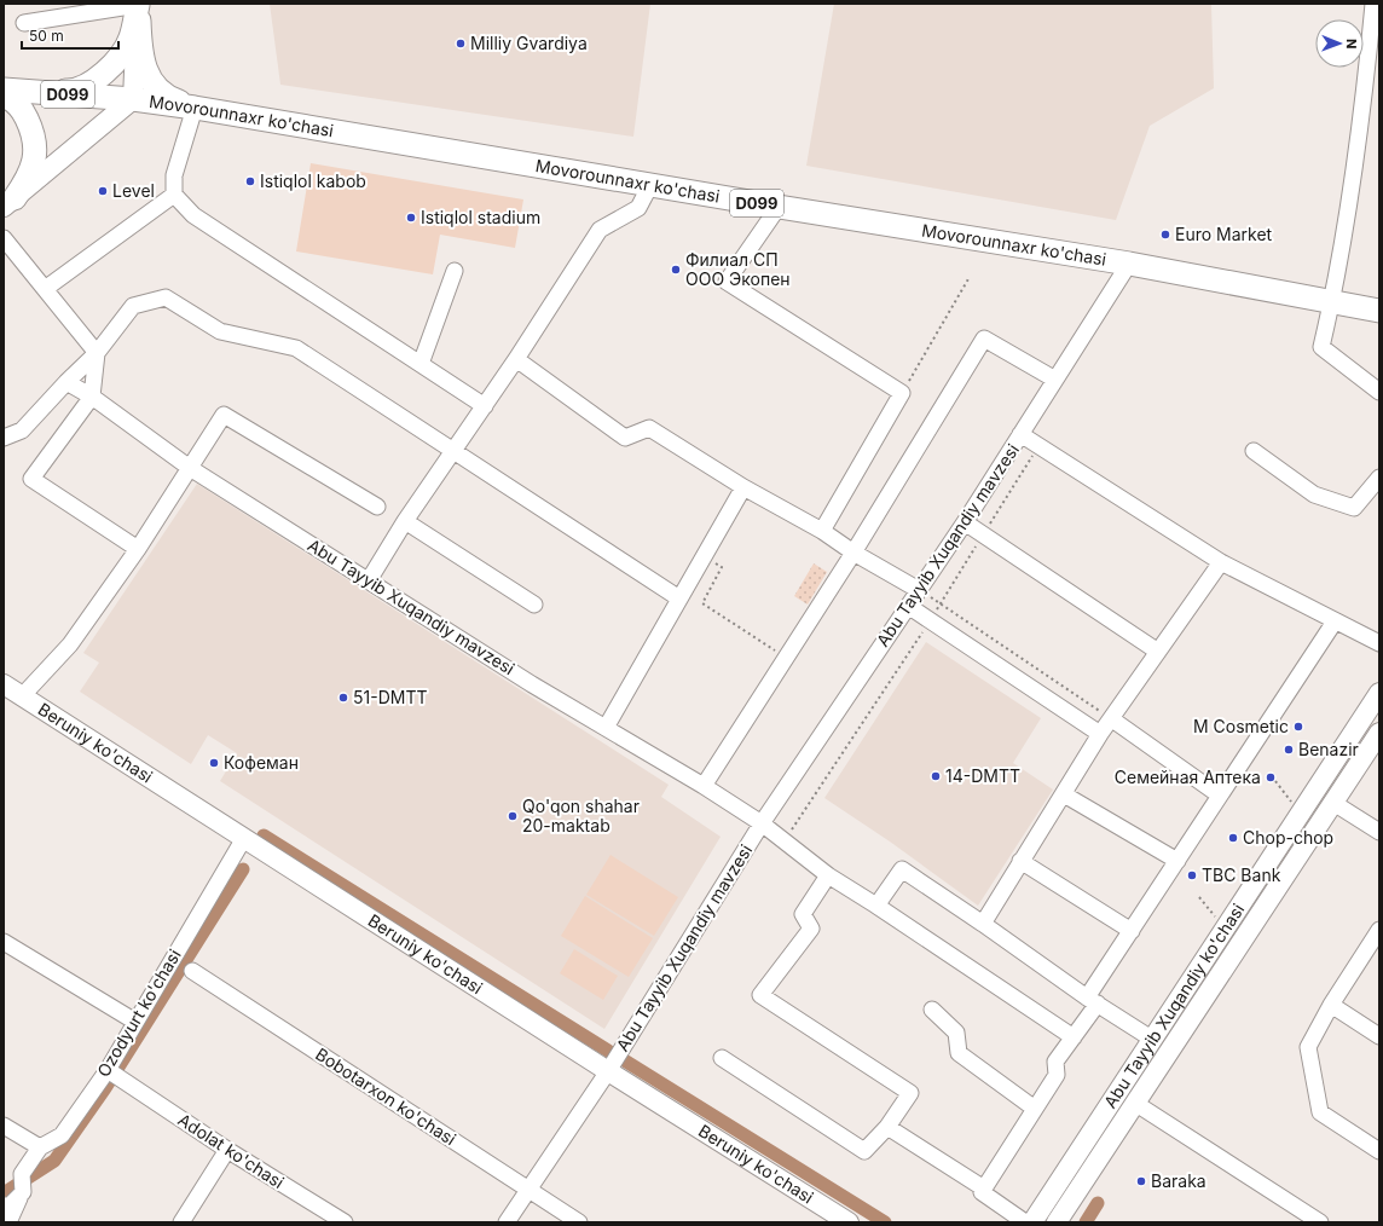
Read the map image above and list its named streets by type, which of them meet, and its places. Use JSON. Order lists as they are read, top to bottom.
{
  "streets": {
    "highway": ["D099", "Movorounnaxr ko'chasi"],
    "main road": ["Beruniy ko'chasi", "Abu Tayyib Xuqandiy ko'chasi"],
    "street": [
      "Abu Tayyib Xuqandiy mavzesi",
      "Ozodyurt ko'chasi",
      "Bobotarxon ko'chasi",
      "Adolat ko'chasi"
    ]
  },
  "crossings": [
    ["D099", "Movorounnaxr ko'chasi"],
    ["Movorounnaxr ko'chasi", "Abu Tayyib Xuqandiy mavzesi"],
    ["Abu Tayyib Xuqandiy mavzesi", "Beruniy ko'chasi"],
    ["Abu Tayyib Xuqandiy mavzesi", "Bobotarxon ko'chasi"],
    ["Beruniy ko'chasi", "Ozodyurt ko'chasi"],
    ["Ozodyurt ko'chasi", "Adolat ko'chasi"]
  ],
  "places": [
    "Milliy Gvardiya",
    "Istiqlol kabob",
    "Level",
    "Istiqlol stadium",
    "Euro Market",
    "Филиал СП ООО Экопен",
    "51-DMTT",
    "M Cosmetic",
    "Benazir",
    "Кофеман",
    "14-DMTT",
    "Семейная Аптека",
    "Qo'qon shahar 20-maktab",
    "Chop-chop",
    "TBC Bank",
    "Baraka"
  ],
  "scale_bar": "50 m",
  "north": "right"
}
